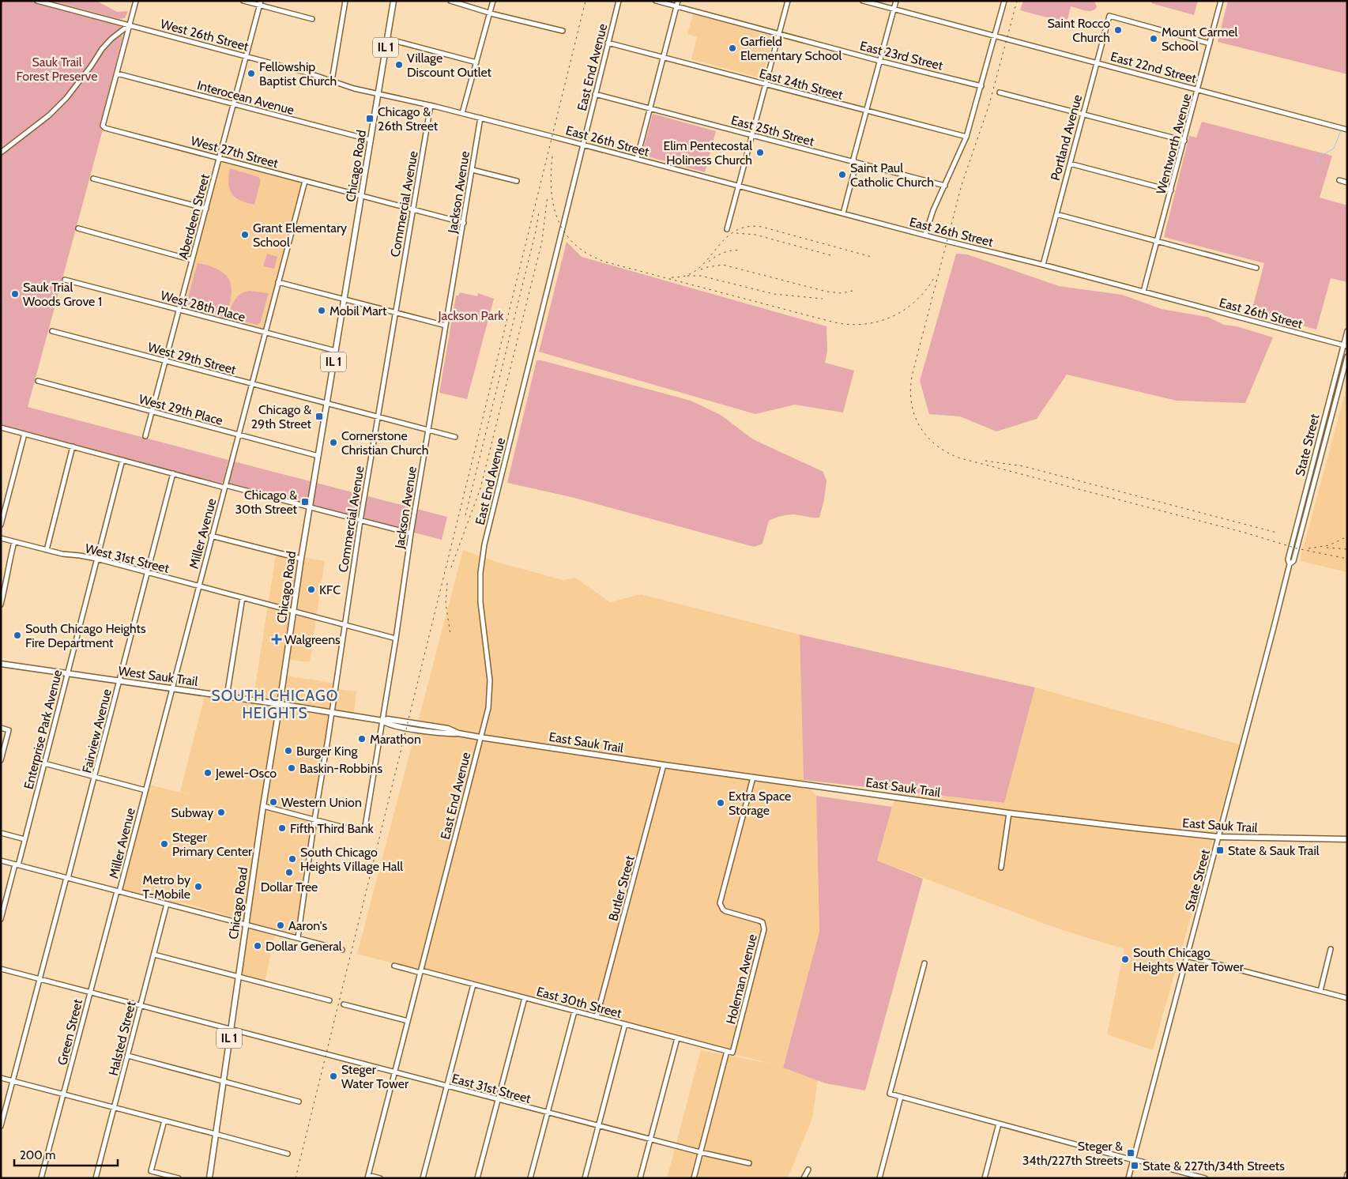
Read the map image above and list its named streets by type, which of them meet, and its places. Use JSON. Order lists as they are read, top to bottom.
{
  "streets": {
    "main road": [
      "IL 1",
      "Chicago Road",
      "West Sauk Trail",
      "East Sauk Trail"
    ],
    "street": [
      "West 26th Street",
      "East 23rd Street",
      "East End Avenue",
      "East 22nd Street",
      "East 24th Street",
      "Interocean Avenue",
      "East 25th Street",
      "Portland Avenue",
      "East 26th Street",
      "Wentworth Avenue",
      "West 27th Street",
      "Jackson Avenue",
      "Commercial Avenue",
      "Aberdeen Street",
      "West 28th Place",
      "West 29th Street",
      "West 29th Place",
      "State Street",
      "Miller Avenue",
      "West 31st Street",
      "Enterprise Park Avenue",
      "Fairview Avenue",
      "Butler Street",
      "Holeman Avenue",
      "East 30th Street",
      "Green Street",
      "Halsted Street",
      "East 31st Street"
    ]
  },
  "crossings": [
    ["West 26th Street", "East 26th Street"],
    ["West 26th Street", "Chicago Road"],
    ["West 26th Street", "Jackson Avenue"],
    ["West 26th Street", "Commercial Avenue"],
    ["West 26th Street", "Aberdeen Street"],
    ["East End Avenue", "East 24th Street"],
    ["East End Avenue", "East 25th Street"],
    ["East End Avenue", "East 26th Street"],
    ["East End Avenue", "East Sauk Trail"],
    ["East End Avenue", "East 30th Street"],
    ["East End Avenue", "East 31st Street"],
    ["East 22nd Street", "Portland Avenue"],
    ["East 22nd Street", "Wentworth Avenue"],
    ["Interocean Avenue", "West 27th Street"],
    ["Interocean Avenue", "Chicago Road"],
    ["Interocean Avenue", "Aberdeen Street"],
    ["Portland Avenue", "East 26th Street"],
    ["Portland Avenue", "Wentworth Avenue"],
    ["East 26th Street", "Wentworth Avenue"],
    ["East 26th Street", "State Street"],
    ["West 27th Street", "Chicago Road"],
    ["West 27th Street", "Jackson Avenue"],
    ["West 27th Street", "Commercial Avenue"],
    ["West 27th Street", "Aberdeen Street"],
    ["West 27th Street", "Miller Avenue"],
    ["Chicago Road", "West 28th Place"],
    ["Chicago Road", "West 29th Street"],
    ["Chicago Road", "West 29th Place"],
    ["Chicago Road", "West 31st Street"],
    ["Chicago Road", "West Sauk Trail"],
    ["Chicago Road", "East 31st Street"],
    ["Jackson Avenue", "Commercial Avenue"],
    ["Jackson Avenue", "West 29th Street"],
    ["Jackson Avenue", "West Sauk Trail"],
    ["Commercial Avenue", "West 29th Street"],
    ["Commercial Avenue", "West Sauk Trail"],
    ["Aberdeen Street", "West 28th Place"],
    ["Aberdeen Street", "West 29th Street"],
    ["Aberdeen Street", "West 29th Place"],
    ["West 28th Place", "Miller Avenue"],
    ["West 29th Street", "Miller Avenue"],
    ["West 29th Place", "Miller Avenue"],
    ["State Street", "East Sauk Trail"],
    ["Miller Avenue", "West 31st Street"],
    ["Miller Avenue", "West Sauk Trail"],
    ["Miller Avenue", "Green Street"],
    ["West 31st Street", "Enterprise Park Avenue"],
    ["West 31st Street", "Fairview Avenue"],
    ["West Sauk Trail", "Enterprise Park Avenue"],
    ["West Sauk Trail", "Fairview Avenue"],
    ["West Sauk Trail", "East Sauk Trail"],
    ["East Sauk Trail", "Butler Street"],
    ["East Sauk Trail", "Holeman Avenue"],
    ["Butler Street", "East 30th Street"],
    ["Holeman Avenue", "East 30th Street"]
  ],
  "districts": ["SOUTH CHICAGO HEIGHTS"],
  "parks": ["Sauk Trail Forest Preserve", "Jackson Park"],
  "places": {
    "other": [
      "Saint Rocco Church",
      "Mount Carmel School",
      "Garfield Elementary School",
      "Village Discount Outlet",
      "Fellowship Baptist Church",
      "Elim Pentecostal Holiness Church",
      "Saint Paul Catholic Church",
      "Grant Elementary School",
      "Sauk Trial Woods Grove 1",
      "Mobil Mart",
      "Cornerstone Christian Church",
      "KFC",
      "South Chicago Heights Fire Department",
      "Marathon",
      "Burger King",
      "Baskin-Robbins",
      "Jewel-Osco",
      "Western Union",
      "Extra Space Storage",
      "Subway",
      "Fifth Third Bank",
      "Steger Primary Center",
      "South Chicago Heights Village Hall",
      "Dollar Tree",
      "Metro by T-Mobile",
      "Aaron's",
      "Dollar General",
      "South Chicago Heights Water Tower",
      "Steger Water Tower"
    ],
    "transit": [
      "Chicago & 26th Street",
      "Chicago & 29th Street",
      "Chicago & 30th Street",
      "State & Sauk Trail",
      "Steger & 34th/227th Streets",
      "State & 227th/34th Streets"
    ],
    "health": ["Walgreens"]
  },
  "scale_bar": "200 m"
}
